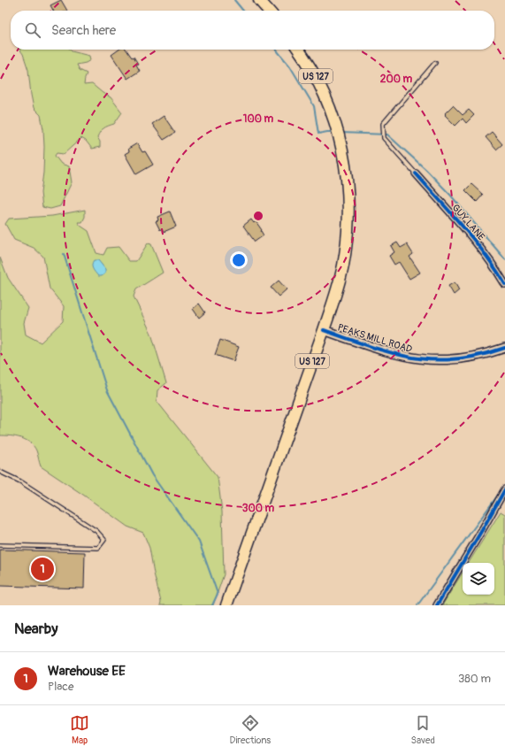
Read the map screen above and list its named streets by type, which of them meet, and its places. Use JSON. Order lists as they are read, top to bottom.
{
  "streets": {
    "highway": ["US 127"],
    "street": ["GUY LANE", "PEAKS MILL ROAD"]
  },
  "crossings": [
    ["US 127", "PEAKS MILL ROAD"]
  ],
  "page": {
    "search": "Search here",
    "pins": "1",
    "heading": "Nearby",
    "list": [
      {
        "mark": "1",
        "name": "Warehouse EE",
        "note": "Place",
        "value": "380 m"
      }
    ],
    "nav": ["Map", "Directions", "Saved"]
  },
  "rings": ["200 m", "100 m", "300 m"]
}
